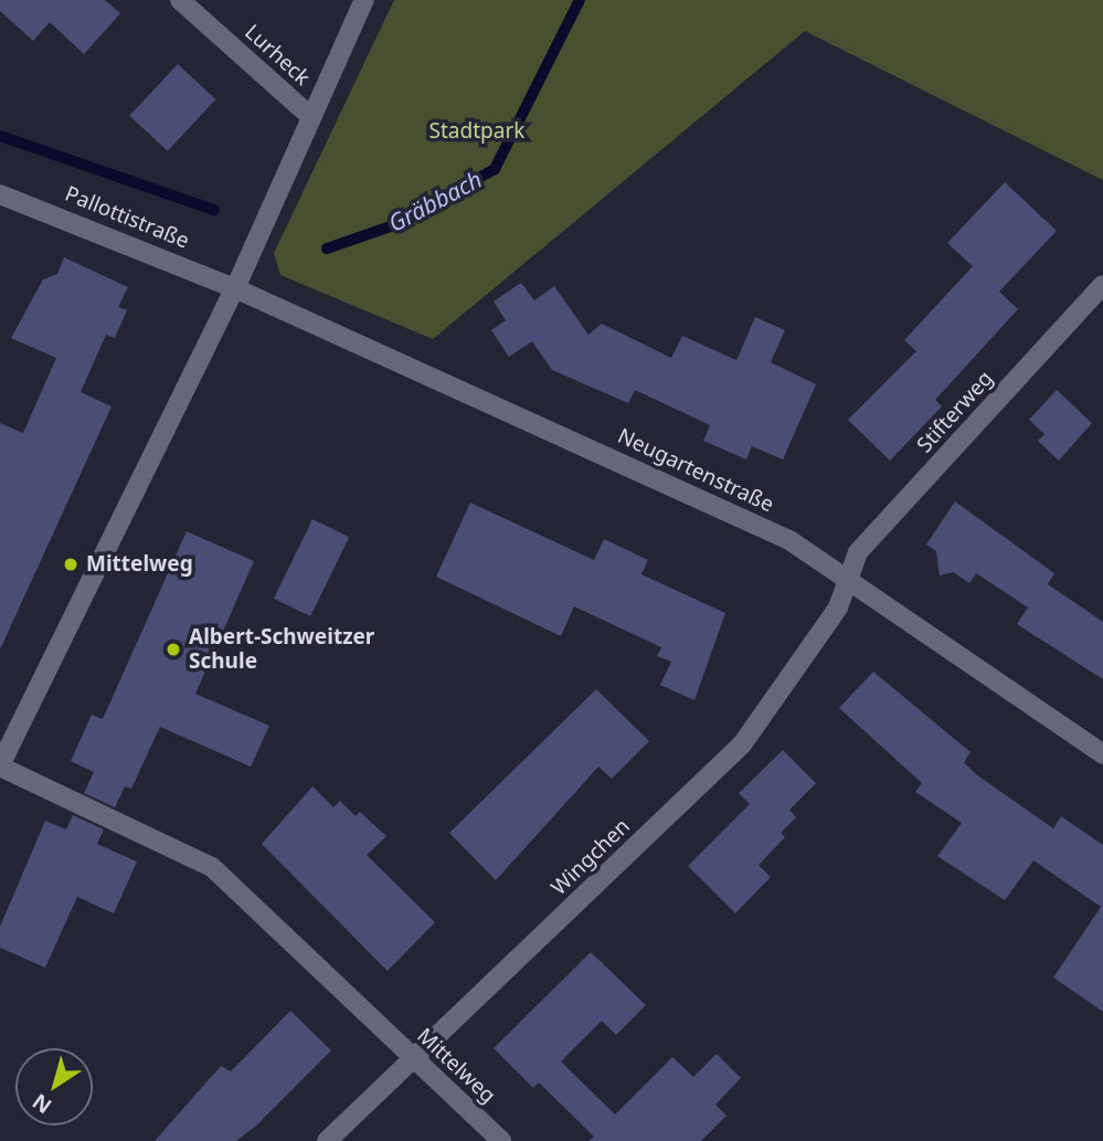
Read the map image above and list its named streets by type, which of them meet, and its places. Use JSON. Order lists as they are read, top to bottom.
{
  "streets": {
    "street": [
      "Lurheck",
      "Pallottistraße",
      "Stifterweg",
      "Neugartenstraße",
      "Wingchen",
      "Mittelweg"
    ]
  },
  "crossings": [
    ["Pallottistraße", "Neugartenstraße"],
    ["Stifterweg", "Neugartenstraße"],
    ["Stifterweg", "Wingchen"],
    ["Neugartenstraße", "Wingchen"],
    ["Wingchen", "Mittelweg"]
  ],
  "water": ["Gräbbach"],
  "parks": ["Stadtpark"],
  "places": ["Mittelweg", "Albert-Schweitzer Schule"],
  "north": "bottom left"
}
